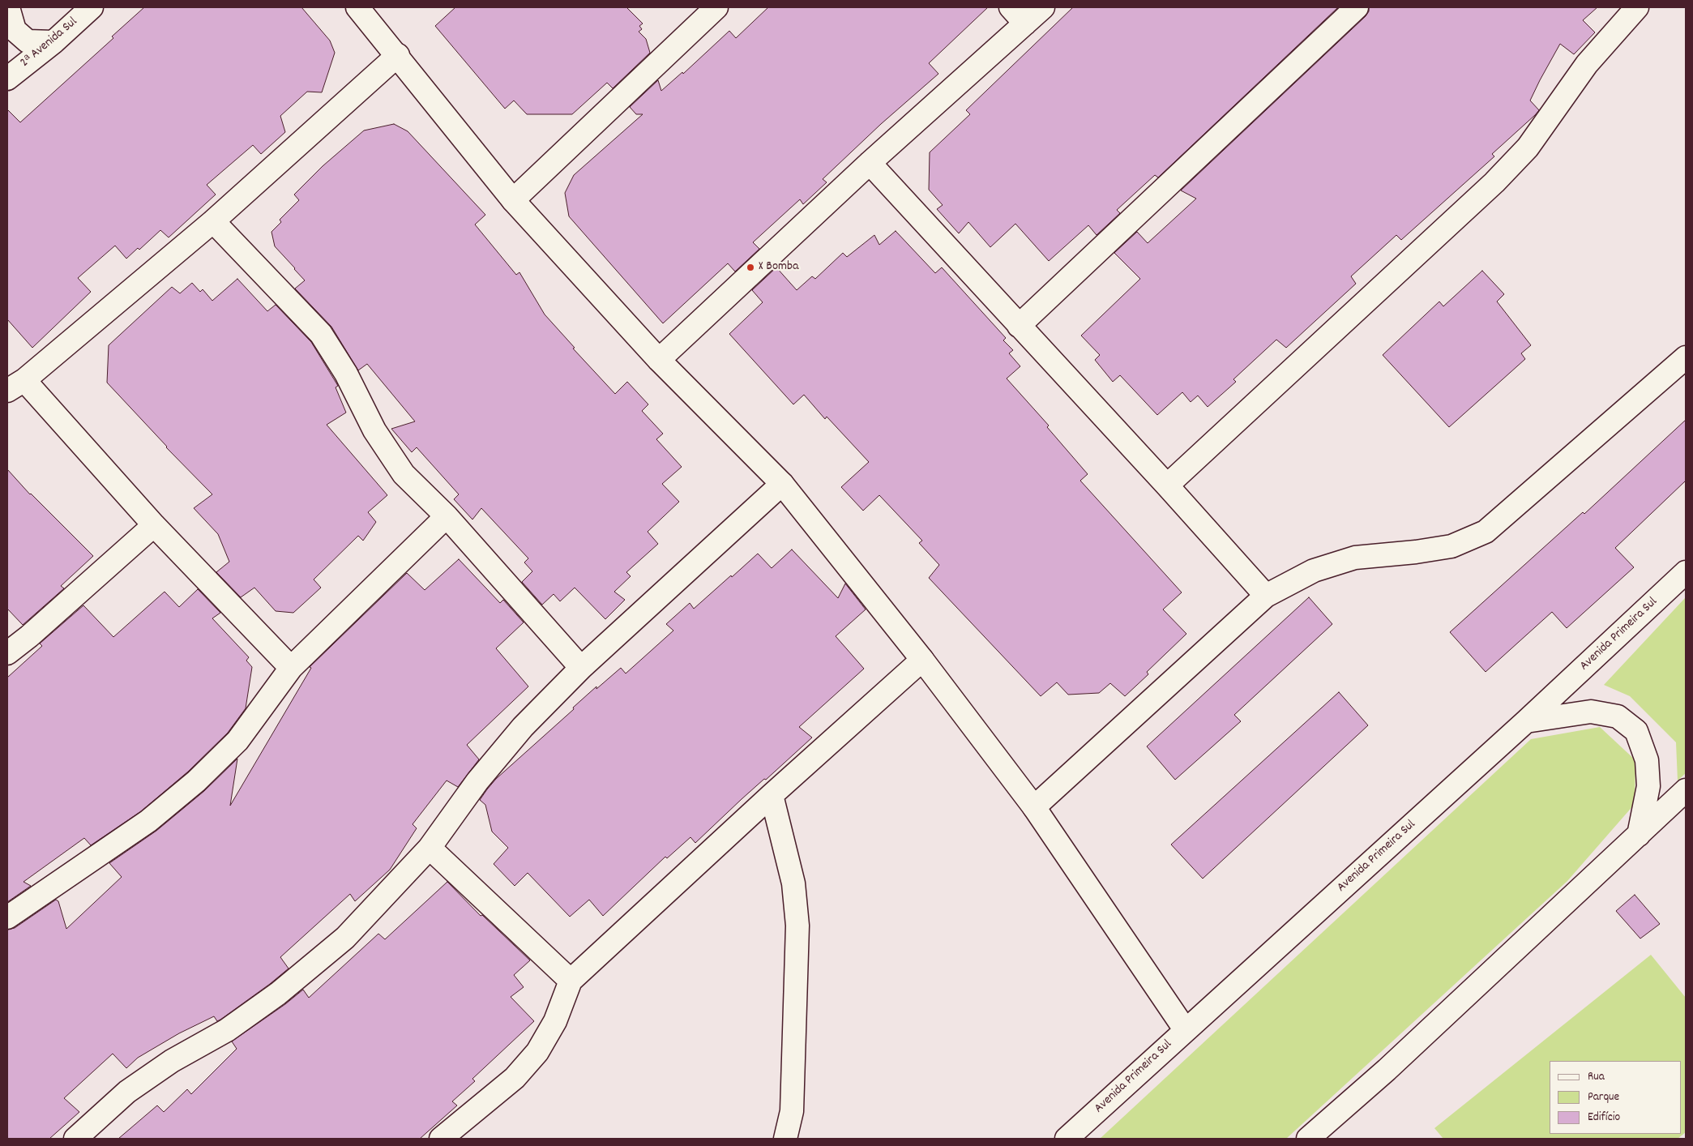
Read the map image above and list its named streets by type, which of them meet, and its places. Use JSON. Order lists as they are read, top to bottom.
{
  "streets": {
    "street": ["2ᵃ Avenida Sul", "Avenida Primeira Sul"]
  },
  "places": ["X Bomba"],
  "legend": ["Rua", "Parque", "Edifício"]
}
